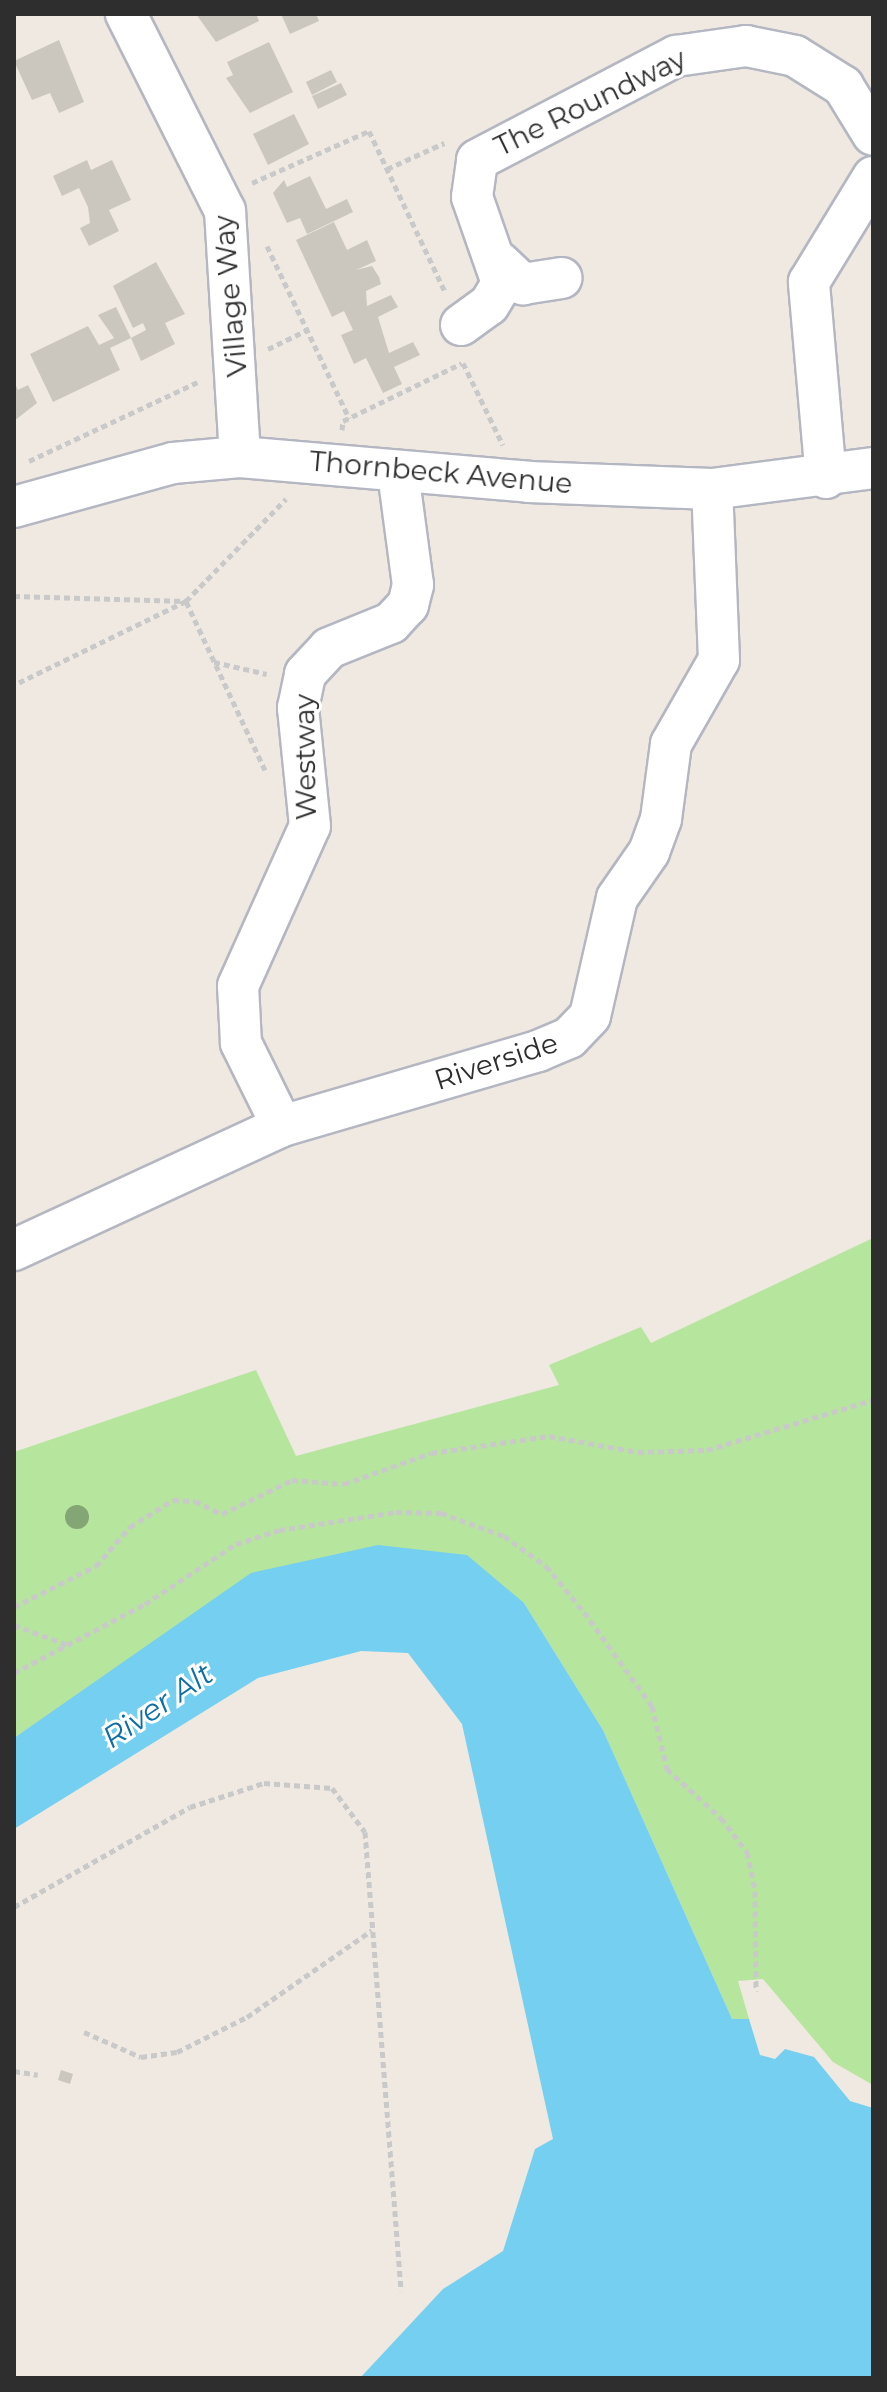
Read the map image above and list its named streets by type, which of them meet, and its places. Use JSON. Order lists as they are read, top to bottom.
{
  "streets": {
    "street": [
      "The Roundway",
      "Village Way",
      "Thornbeck Avenue",
      "Westway",
      "Riverside"
    ]
  },
  "crossings": [
    ["Village Way", "Thornbeck Avenue"],
    ["Thornbeck Avenue", "Westway"],
    ["Thornbeck Avenue", "Riverside"],
    ["Westway", "Riverside"]
  ],
  "water": ["River Alt"]
}
